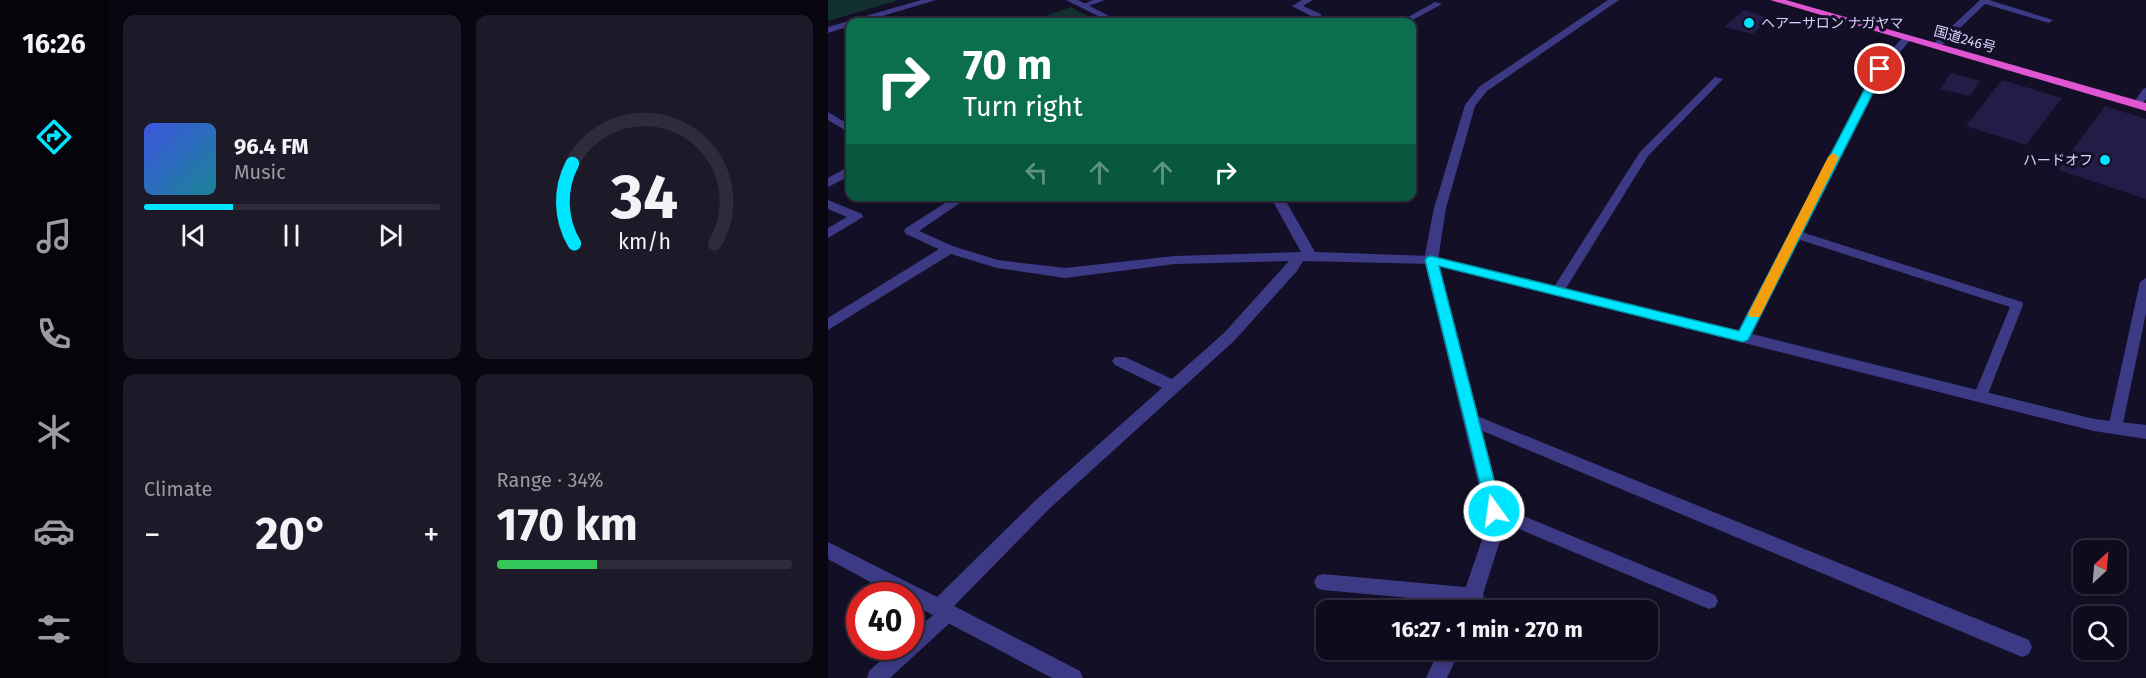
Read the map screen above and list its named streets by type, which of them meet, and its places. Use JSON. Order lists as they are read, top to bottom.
{
  "streets": {
    "highway": ["国道246号"]
  },
  "places": ["ヘアーサロン ナガヤマ", "ハードオフ"],
  "north": "top right",
  "page": {
    "tabs": "16:26",
    "turn": ["70 m", "Turn right"],
    "song": ["96.4 FM", "Music"],
    "tile": [
      "Climate",
      ["Range · 34%", "170 km"]
    ],
    "heat": ["−", "20°", "+"],
    "limit": "40",
    "trip": "16:27 · 1 min · 270 m",
    "gauge": ["34", "km/h"]
  }
}
